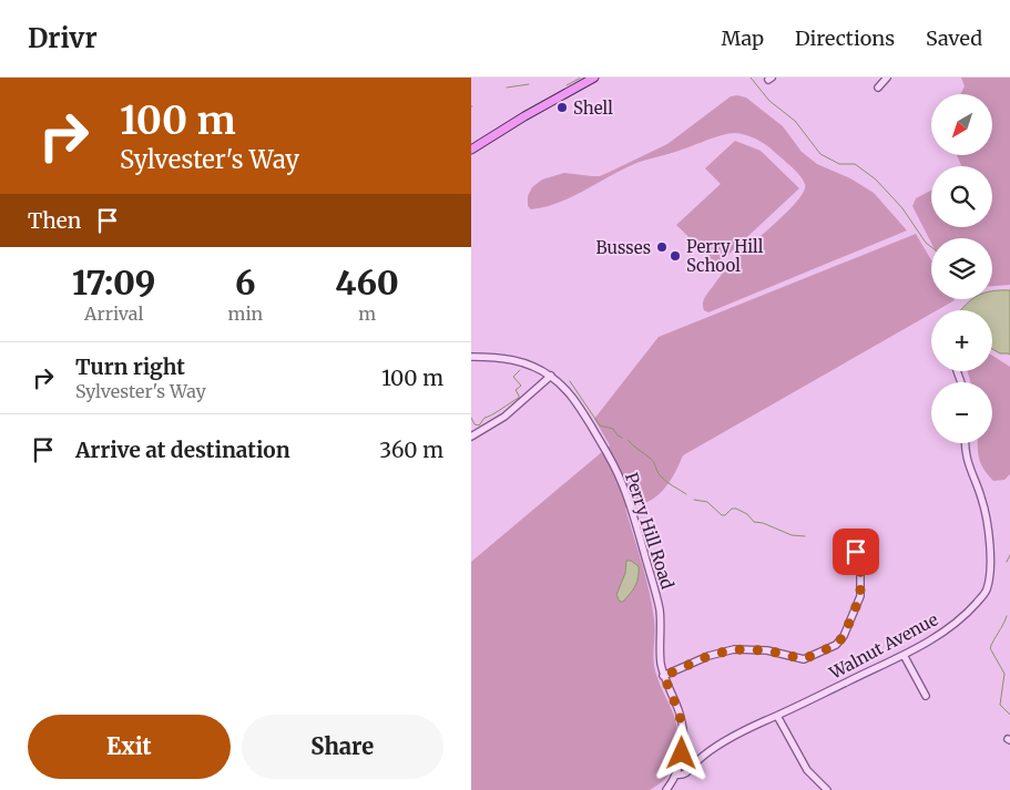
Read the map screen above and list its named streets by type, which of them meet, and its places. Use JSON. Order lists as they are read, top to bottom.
{
  "streets": {
    "street": ["Perry Hill Road", "Walnut Avenue"]
  },
  "crossings": [
    ["Perry Hill Road", "Walnut Avenue"]
  ],
  "places": ["Shell", "Busses", "Perry Hill School"],
  "north": "bottom left",
  "page": {
    "header": "Drivr",
    "nav": ["Map", "Directions", "Saved"],
    "turn": ["100 m", "Sylvester's Way"],
    "map_buttons": ["+", "−"],
    "then": "Then",
    "eta": [
      "17:09",
      "Arrival",
      "6",
      "min",
      "460",
      "m"
    ],
    "list": [
      {
        "name": "Turn right",
        "note": "Sylvester's Way",
        "value": "100 m"
      },
      {
        "name": "Arrive at destination",
        "value": "360 m"
      }
    ],
    "buttons": ["Exit", "Share"]
  }
}
